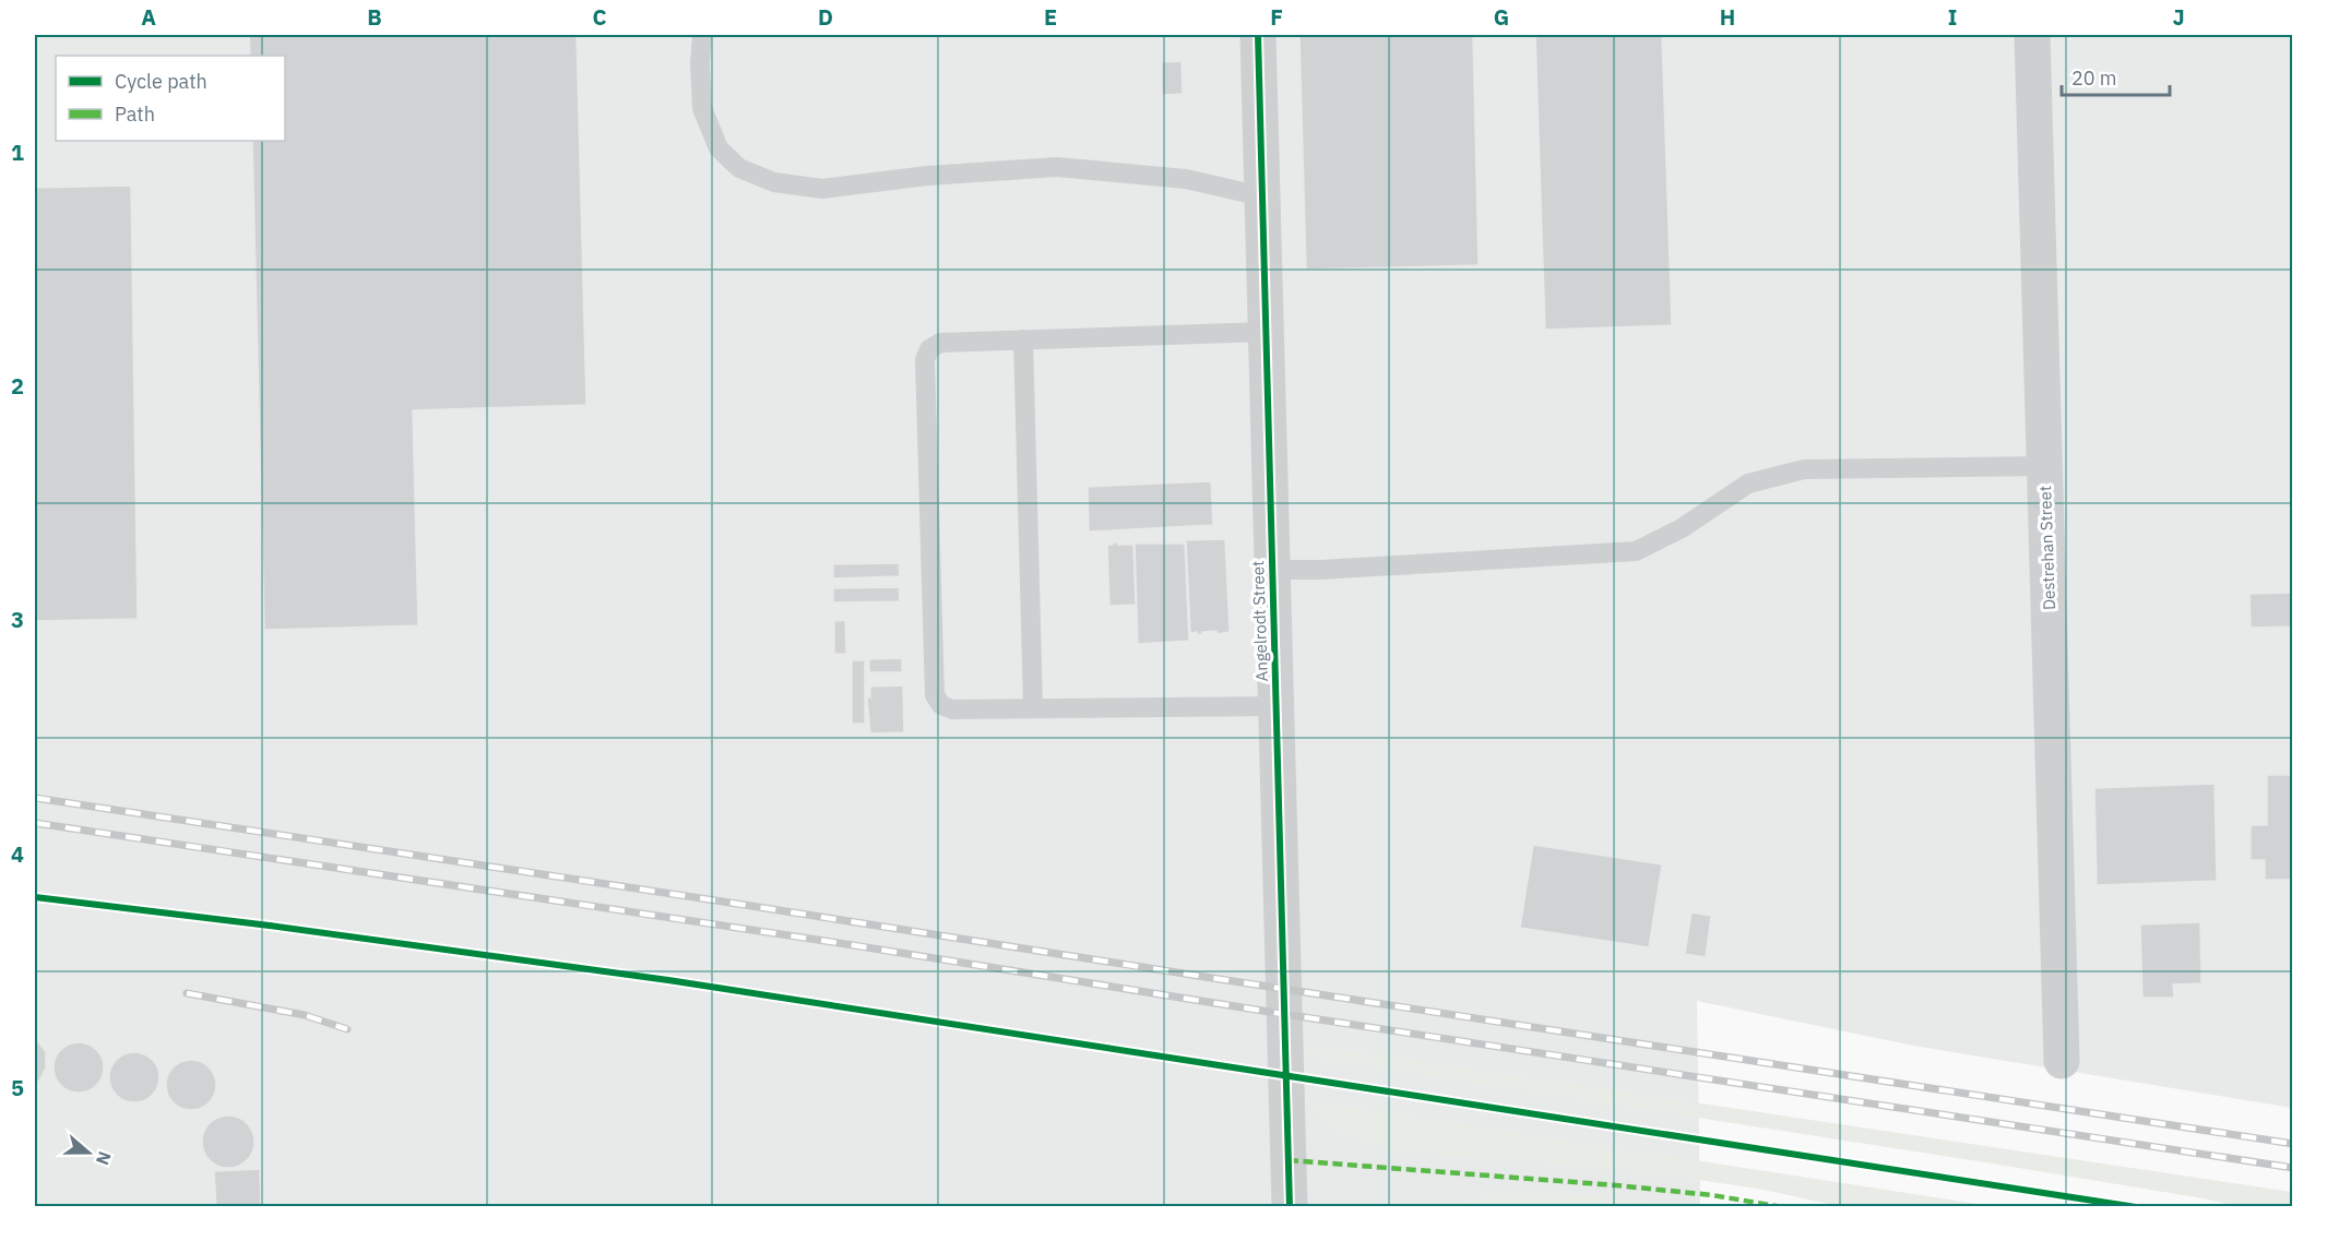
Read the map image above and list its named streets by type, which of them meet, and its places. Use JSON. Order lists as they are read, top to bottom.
{
  "streets": {
    "street": ["Destrehan Street", "Angelrodt Street"]
  },
  "legend": ["Cycle path", "Path"],
  "scale_bar": "20 m",
  "north": "right",
  "grid": {
    "columns": [
      "A",
      "B",
      "C",
      "D",
      "E",
      "F",
      "G",
      "H",
      "I",
      "J"
    ],
    "rows": [
      "1",
      "2",
      "3",
      "4",
      "5"
    ]
  }
}
